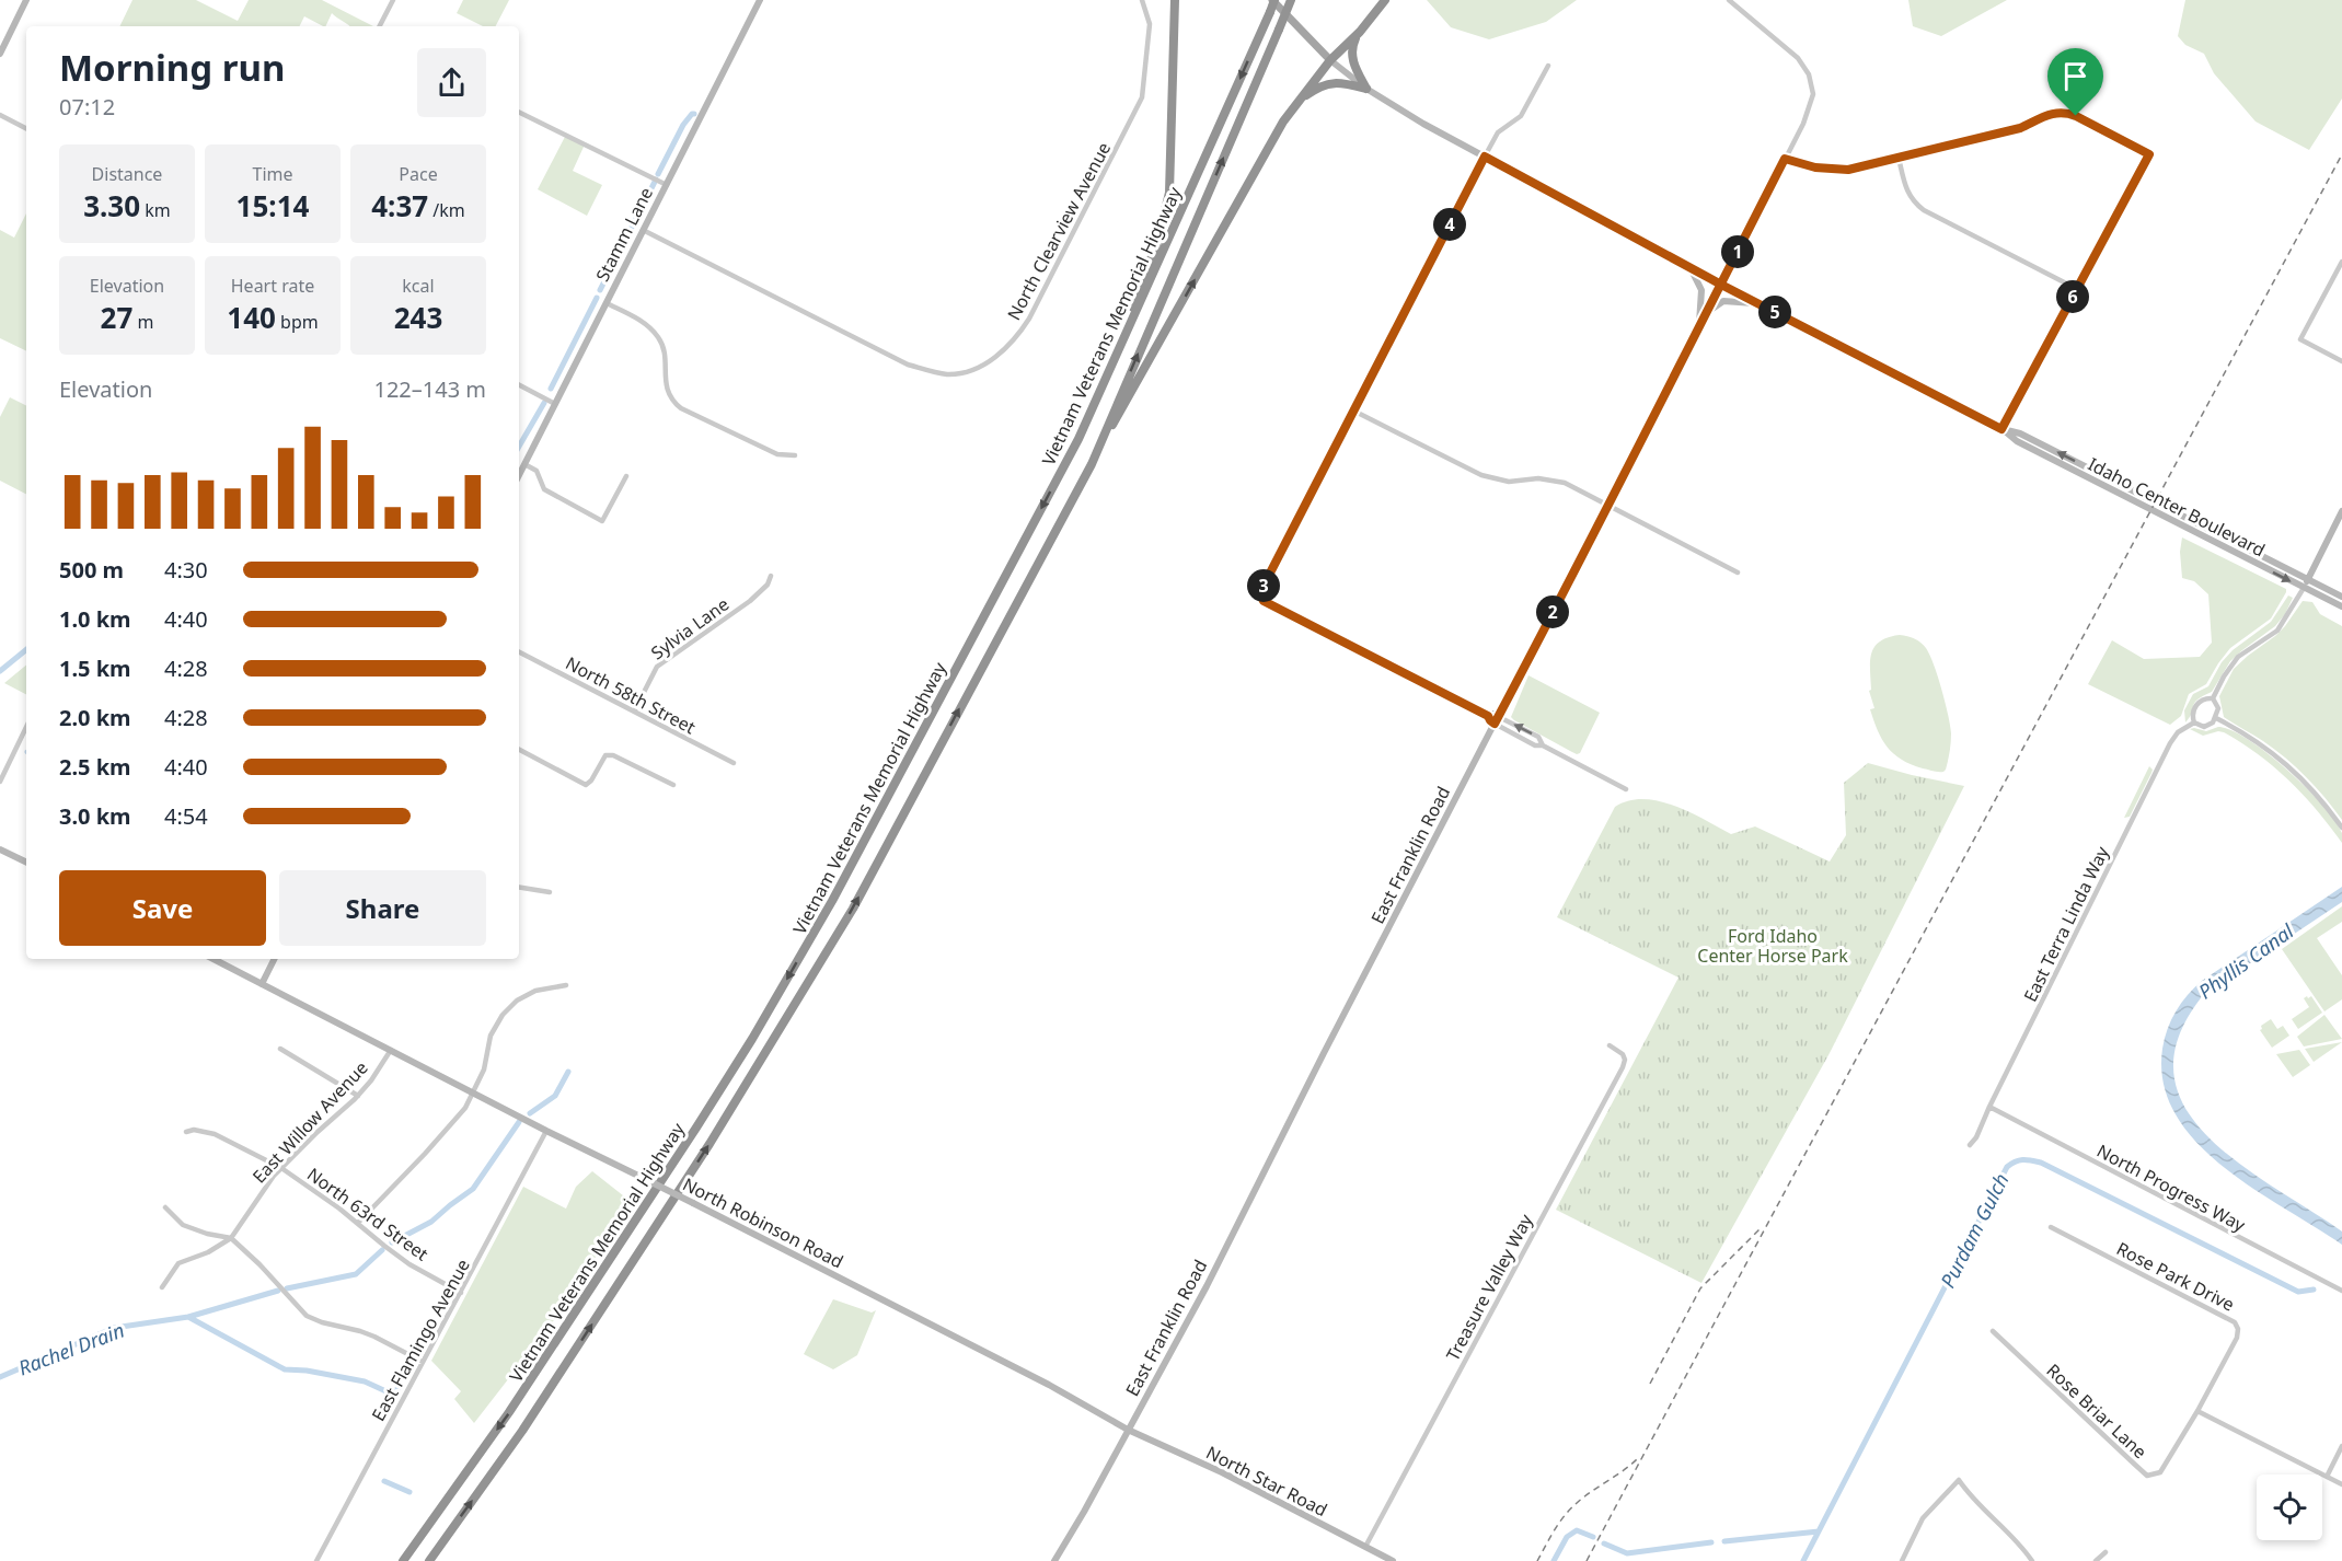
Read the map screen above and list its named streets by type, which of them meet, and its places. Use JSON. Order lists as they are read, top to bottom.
{
  "streets": {
    "highway": ["Vietnam Veterans Memorial Highway"],
    "main road": [
      "Stamm Lane",
      "Idaho Center Boulevard",
      "East Franklin Road",
      "North Robinson Road",
      "North Star Road"
    ],
    "street": [
      "North Clearview Avenue",
      "Sylvia Lane",
      "North 58th Street",
      "East Terra Linda Way",
      "East Willow Avenue",
      "North Progress Way",
      "North 63rd Street",
      "Rose Park Drive",
      "Treasure Valley Way",
      "East Flamingo Avenue",
      "Rose Briar Lane"
    ]
  },
  "crossings": [
    ["North Clearview Avenue", "Stamm Lane"],
    ["Idaho Center Boulevard", "East Franklin Road"],
    ["Sylvia Lane", "North 58th Street"],
    ["East Franklin Road", "North Robinson Road"],
    ["East Franklin Road", "North Star Road"],
    ["East Terra Linda Way", "North Progress Way"],
    ["East Willow Avenue", "North 63rd Street"],
    ["East Willow Avenue", "North Robinson Road"],
    ["North 63rd Street", "East Flamingo Avenue"],
    ["North Robinson Road", "East Flamingo Avenue"],
    ["North Robinson Road", "North Star Road"],
    ["Rose Park Drive", "Rose Briar Lane"],
    ["Treasure Valley Way", "North Star Road"]
  ],
  "water": ["Phyllis Canal", "Purdam Gulch", "Rachel Drain"],
  "parks": ["Ford Idaho Center Horse Park"],
  "page": {
    "heading": ["Morning run", "07:12"],
    "stats": [
      ["Distance", "3.30 km"],
      ["Time", "15:14"],
      ["Pace", "4:37 /km"],
      ["Elevation", "27 m"],
      ["Heart rate", "140 bpm"],
      ["kcal", "243"]
    ],
    "pins": [
      "4",
      "1",
      "6",
      "5",
      "3",
      "2"
    ],
    "chart": ["Elevation", "122–143 m"],
    "list": [
      {
        "name": "500 m",
        "note": "4:30"
      },
      {
        "name": "1.0 km",
        "note": "4:40"
      },
      {
        "name": "1.5 km",
        "note": "4:28"
      },
      {
        "name": "2.0 km",
        "note": "4:28"
      },
      {
        "name": "2.5 km",
        "note": "4:40"
      },
      {
        "name": "3.0 km",
        "note": "4:54"
      }
    ],
    "buttons": ["Save", "Share"]
  }
}
